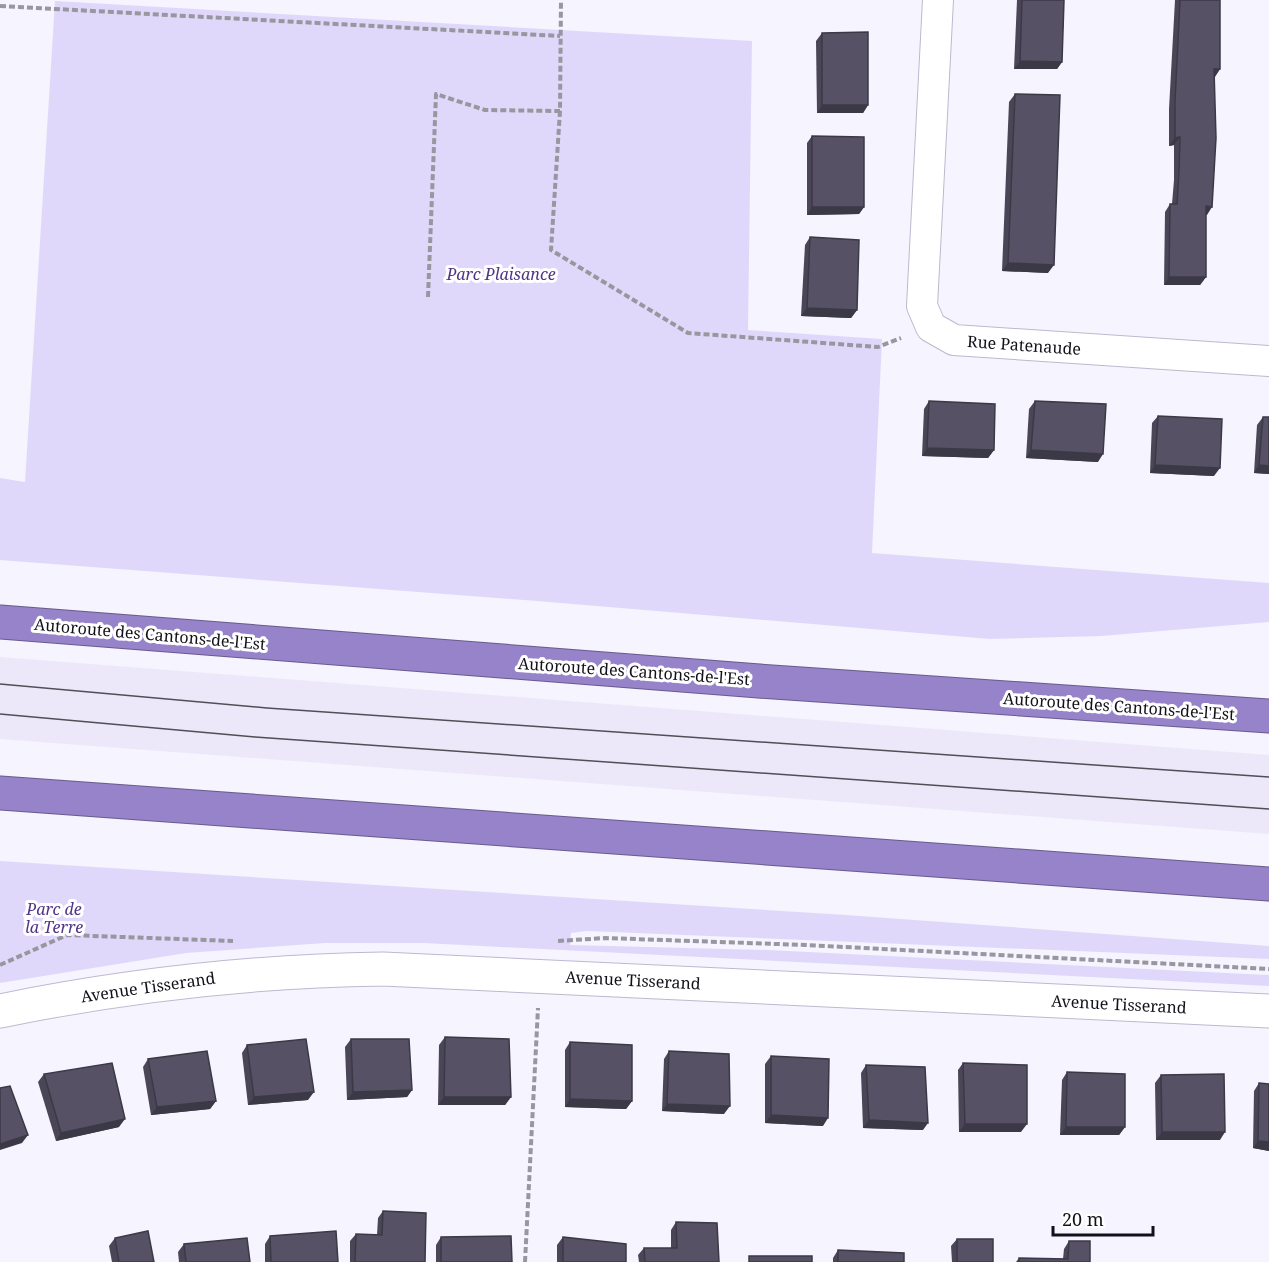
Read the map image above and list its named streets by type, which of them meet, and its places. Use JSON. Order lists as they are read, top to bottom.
{
  "streets": {
    "highway": ["Autoroute des Cantons-de-l'Est"],
    "street": ["Rue Patenaude", "Avenue Tisserand"]
  },
  "parks": ["Parc Plaisance", "Parc de la Terre"],
  "scale_bar": "20 m"
}
